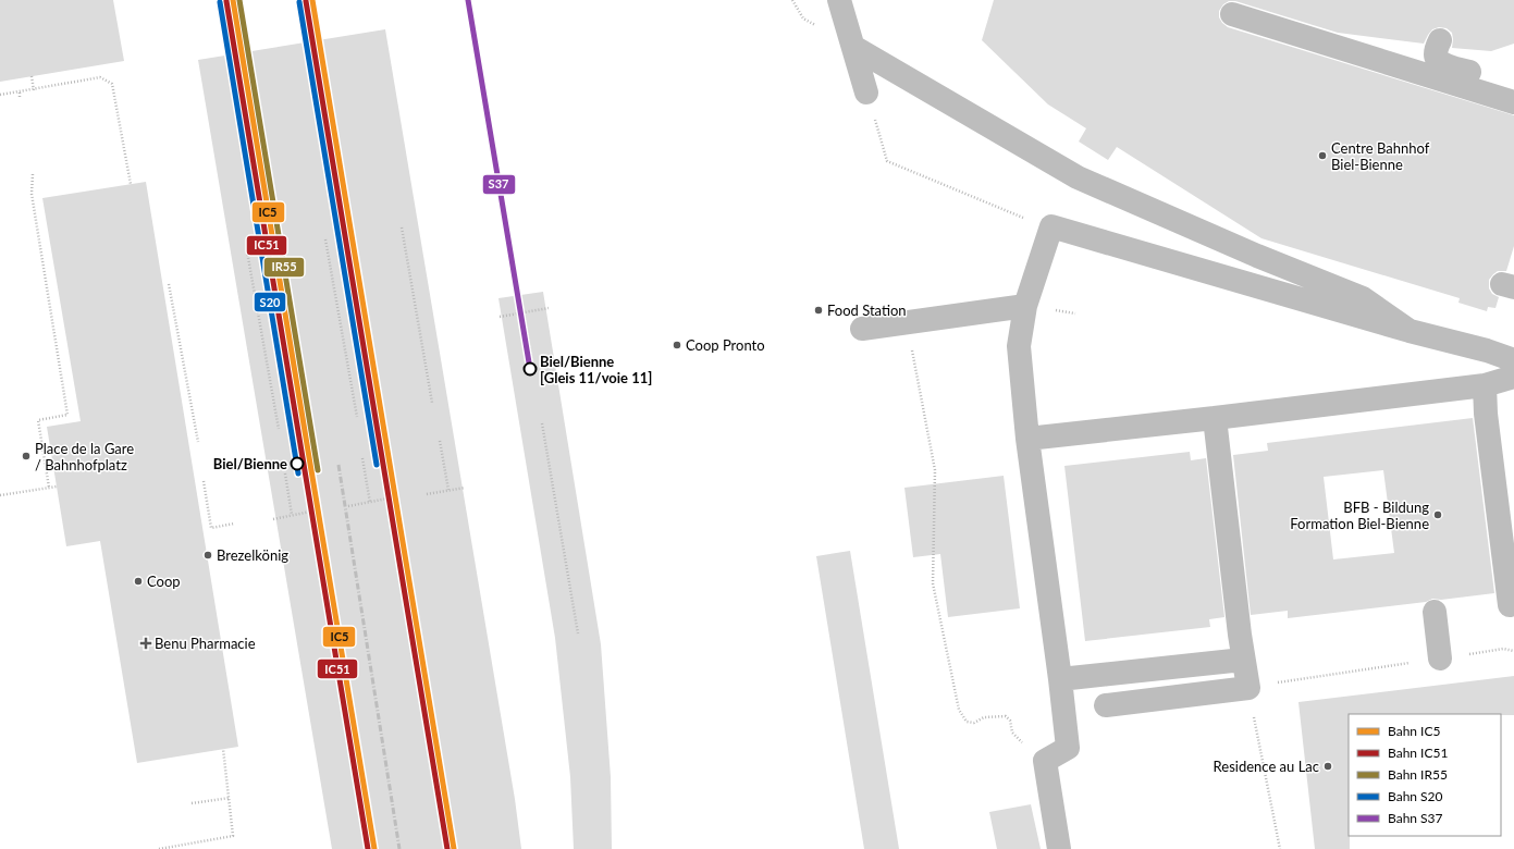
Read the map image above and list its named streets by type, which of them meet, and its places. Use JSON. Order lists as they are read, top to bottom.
{
  "places": {
    "other": [
      "Centre Bahnhof Biel-Bienne",
      "Food Station",
      "Coop Pronto",
      "Biel/Bienne [Gleis 11/voie 11]",
      "Place de la Gare / Bahnhofplatz",
      "Biel/Bienne",
      "BFB - Bildung Formation Biel-Bienne",
      "Brezelkönig",
      "Coop",
      "Residence au Lac"
    ],
    "health": ["Benu Pharmacie"]
  },
  "lines": [
    "rail line IC5",
    "rail line IR55",
    "rail line S37",
    "rail line IC51",
    "rail line S20"
  ],
  "legend": [
    "Bahn IC5",
    "Bahn IC51",
    "Bahn IR55",
    "Bahn S20",
    "Bahn S37"
  ]
}
